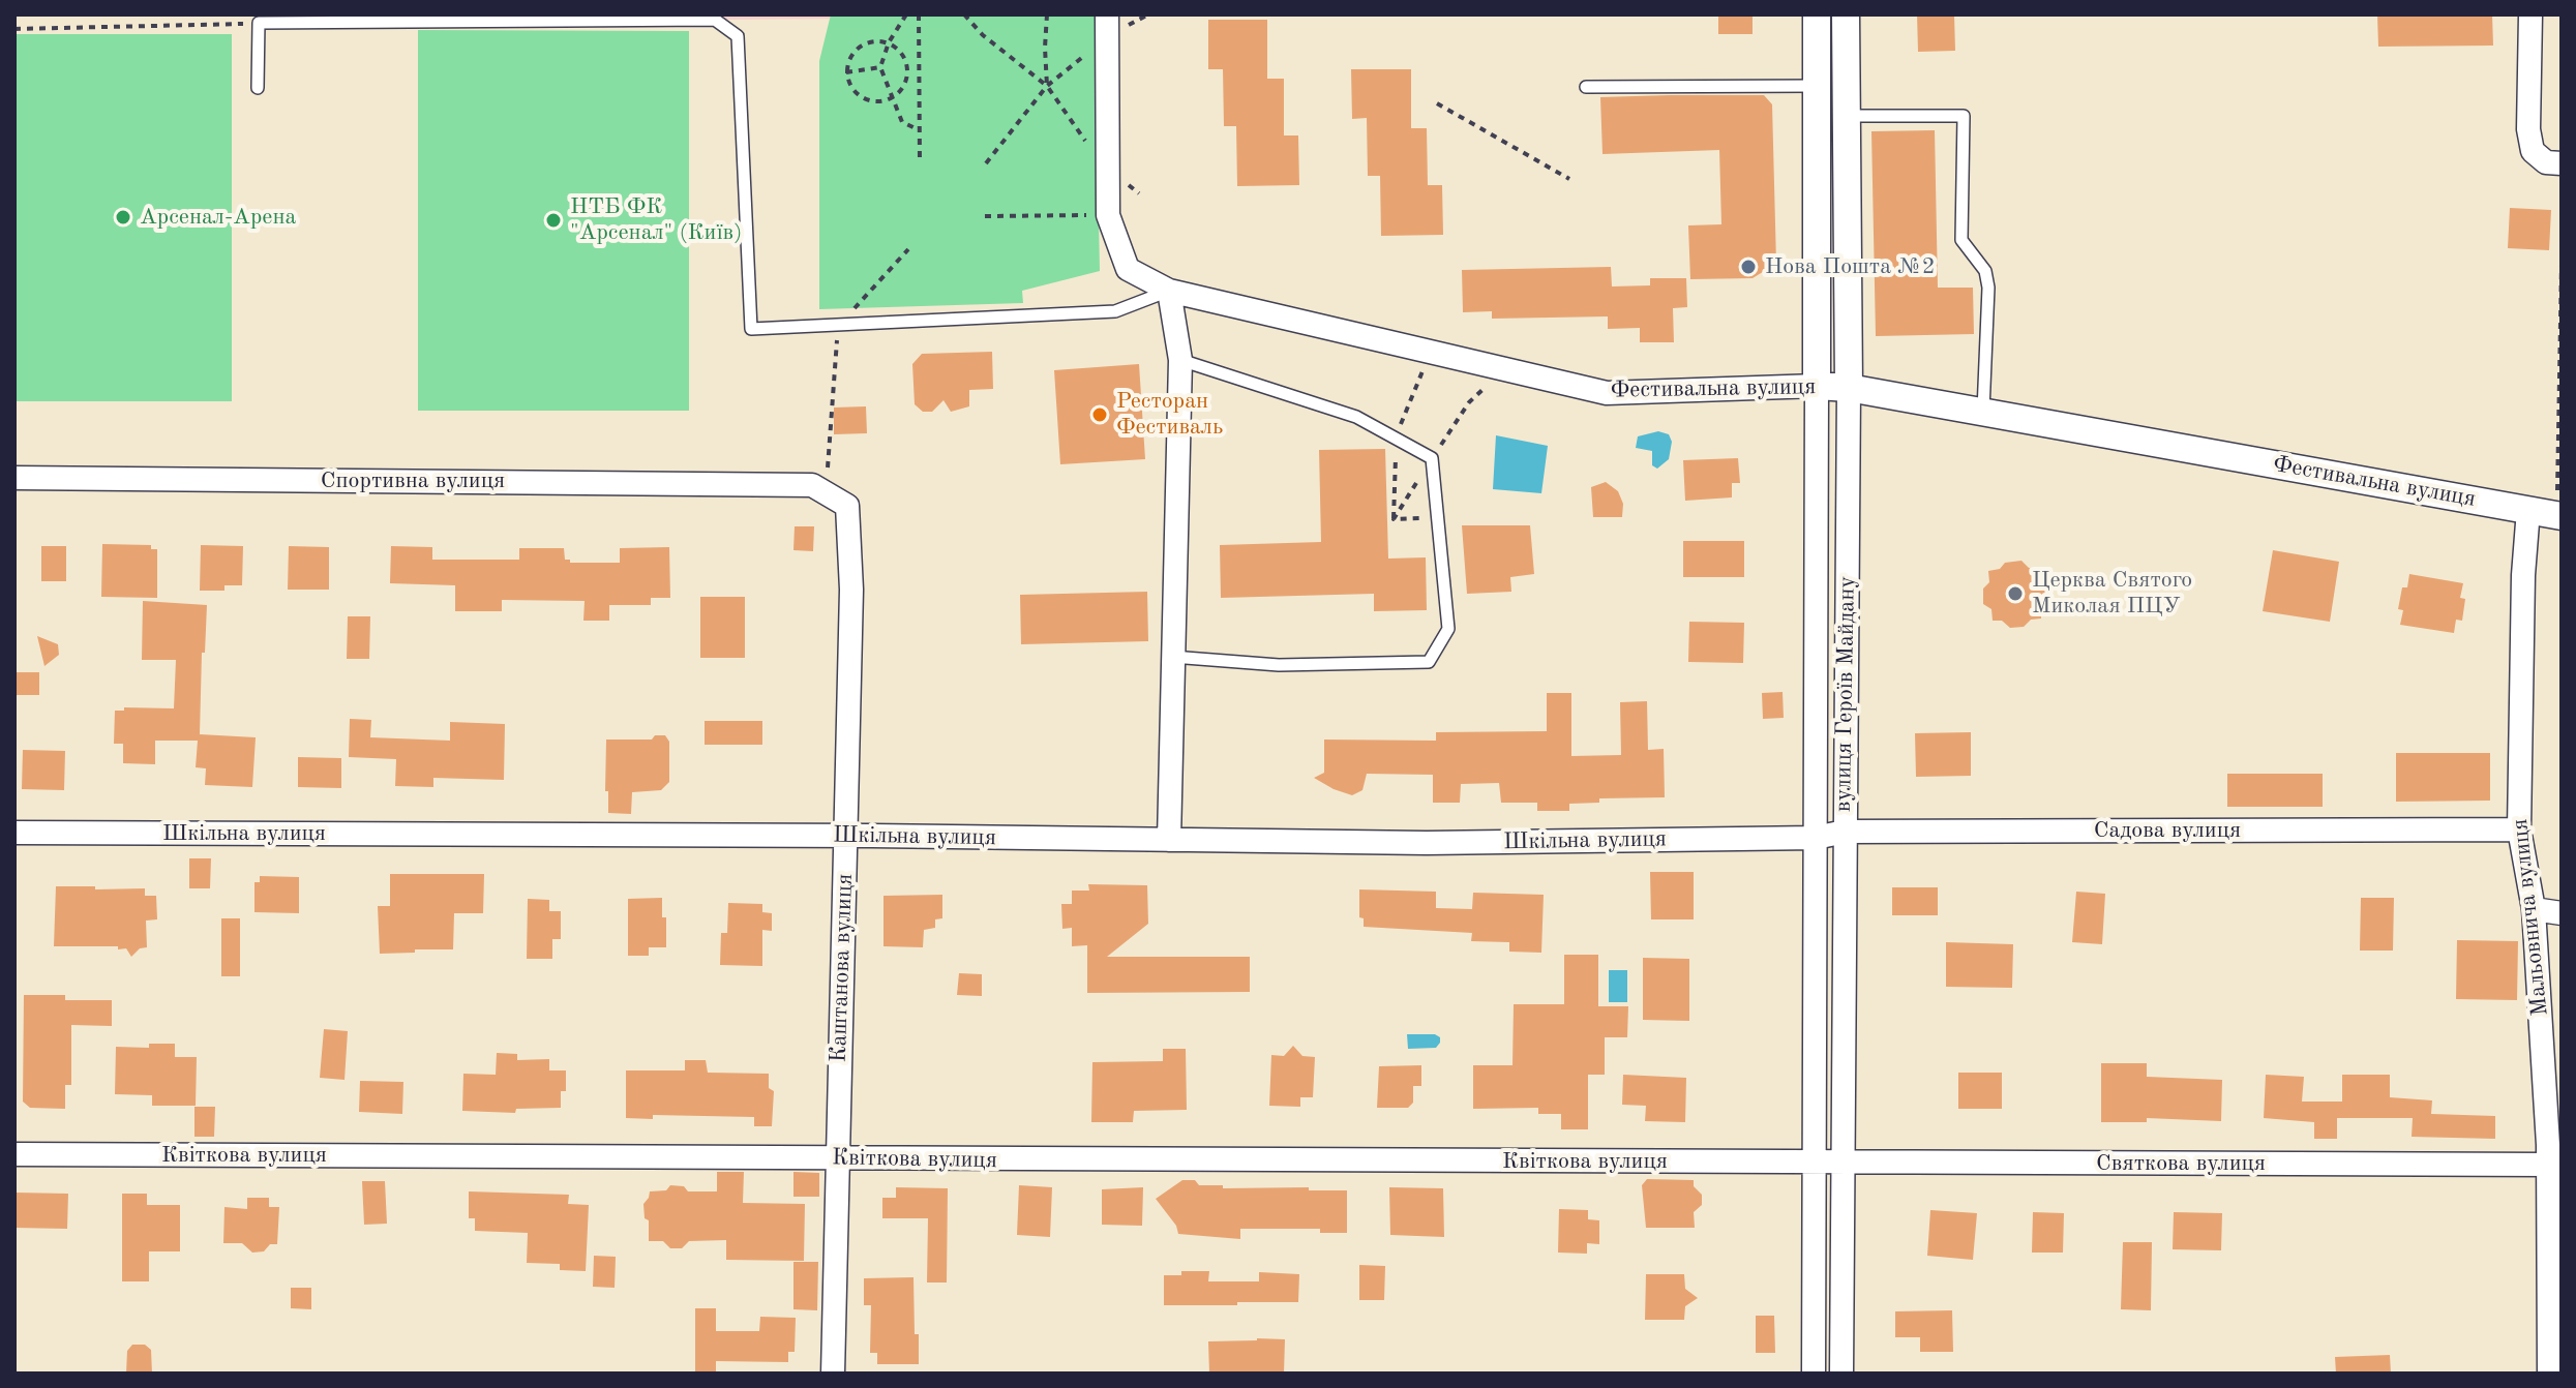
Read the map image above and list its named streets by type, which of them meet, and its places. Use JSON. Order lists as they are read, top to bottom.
{
  "streets": {
    "street": [
      "Фестивальна вулиця",
      "Спортивна вулиця",
      "вулиця Героїв Майдану",
      "Садова вулиця",
      "Шкільна вулиця",
      "Мальовнича вулиця",
      "Каштанова вулиця",
      "Квіткова вулиця",
      "Святкова вулиця"
    ]
  },
  "crossings": [
    ["Фестивальна вулиця", "вулиця Героїв Майдану"],
    ["Фестивальна вулиця", "Мальовнича вулиця"],
    ["Спортивна вулиця", "Каштанова вулиця"],
    ["вулиця Героїв Майдану", "Садова вулиця"],
    ["вулиця Героїв Майдану", "Шкільна вулиця"],
    ["вулиця Героїв Майдану", "Квіткова вулиця"],
    ["вулиця Героїв Майдану", "Святкова вулиця"],
    ["Садова вулиця", "Шкільна вулиця"],
    ["Садова вулиця", "Мальовнича вулиця"],
    ["Шкільна вулиця", "Каштанова вулиця"],
    ["Мальовнича вулиця", "Святкова вулиця"],
    ["Каштанова вулиця", "Квіткова вулиця"],
    ["Квіткова вулиця", "Святкова вулиця"]
  ],
  "places": [
    "Арсенал-Арена",
    "НТБ ФК \"Арсенал\" (Київ)",
    "Нова Пошта №2",
    "Ресторан Фестиваль",
    "Церква Святого Миколая ПЦУ"
  ]
}
